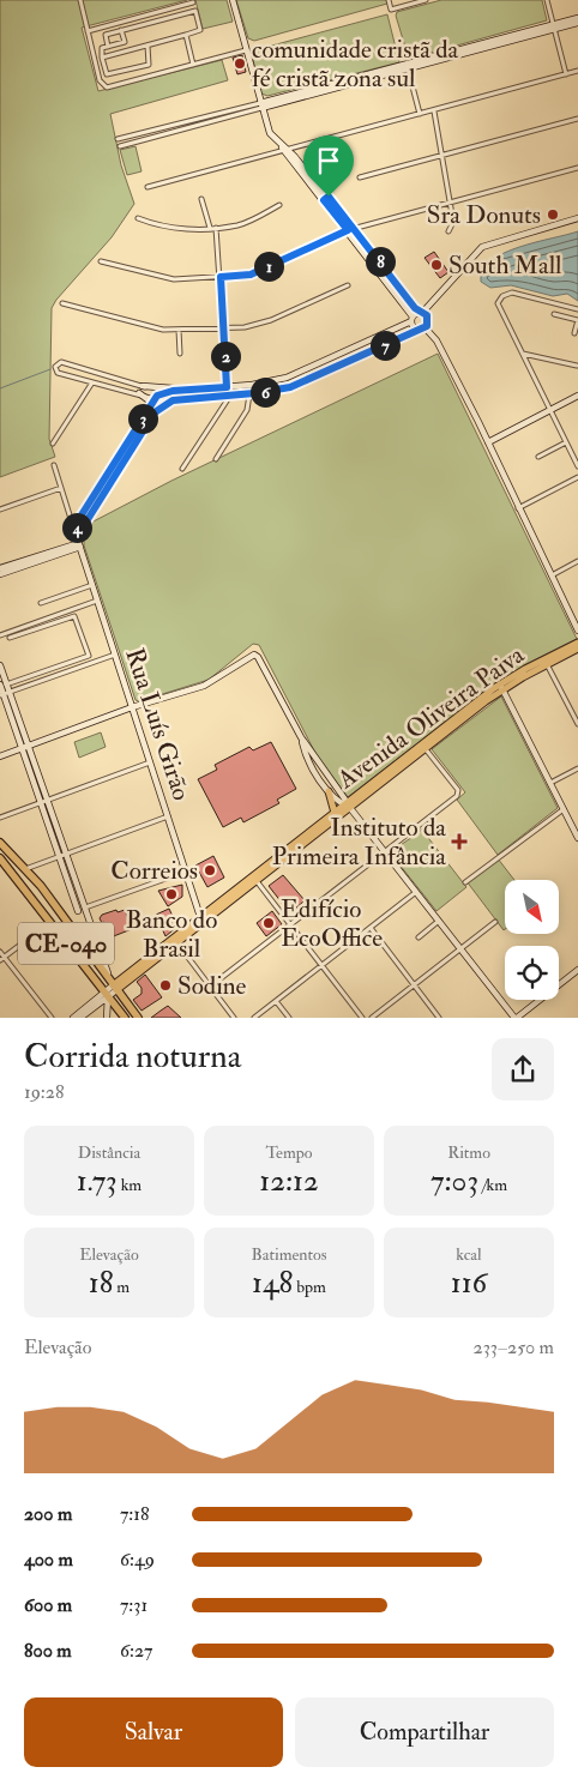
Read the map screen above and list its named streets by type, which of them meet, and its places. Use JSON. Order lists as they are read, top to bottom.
{
  "streets": {
    "highway": ["CE-040"],
    "main road": ["Avenida Oliveira Paiva"],
    "street": ["Rua Luís Girão"]
  },
  "crossings": [
    ["Avenida Oliveira Paiva", "Rua Luís Girão"],
    ["Avenida Oliveira Paiva", "CE-040"]
  ],
  "places": {
    "other": [
      "comunidade cristã da fé cristã zona sul",
      "Sra Donuts",
      "South Mall",
      "Correios",
      "Banco do Brasil",
      "Edifício EcoOffice",
      "Sodine"
    ],
    "health": ["Instituto da Primeira Infância"]
  },
  "north": "bottom right",
  "page": {
    "pins": [
      "8",
      "1",
      "7",
      "2",
      "6",
      "3",
      "4"
    ],
    "heading": ["Corrida noturna", "19:28"],
    "stats": [
      ["Distância", "1.73 km"],
      ["Tempo", "12:12"],
      ["Ritmo", "7:03 /km"],
      ["Elevação", "18 m"],
      ["Batimentos", "148 bpm"],
      ["kcal", "116"]
    ],
    "chart": ["Elevação", "233–250 m"],
    "list": [
      {
        "name": "200 m",
        "note": "7:18"
      },
      {
        "name": "400 m",
        "note": "6:49"
      },
      {
        "name": "600 m",
        "note": "7:31"
      },
      {
        "name": "800 m",
        "note": "6:27"
      }
    ],
    "buttons": ["Salvar", "Compartilhar"]
  }
}
